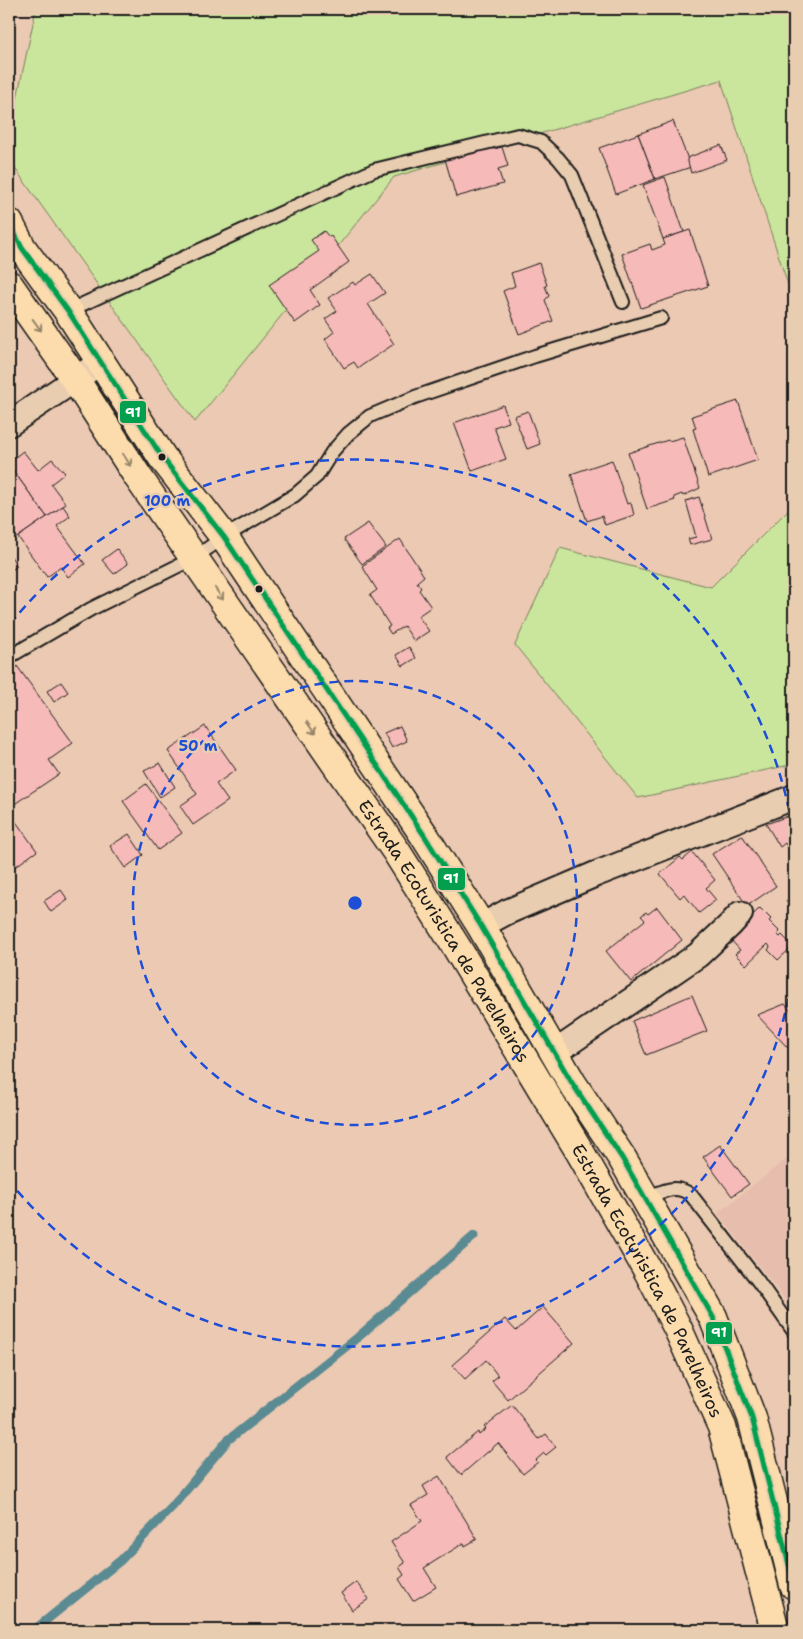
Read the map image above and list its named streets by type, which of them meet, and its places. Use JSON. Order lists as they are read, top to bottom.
{
  "streets": {
    "main road": ["Estrada Ecoturistica de Parelheiros"]
  },
  "lines": ["transit line 91"],
  "rings": ["100 m", "50 m"]
}
